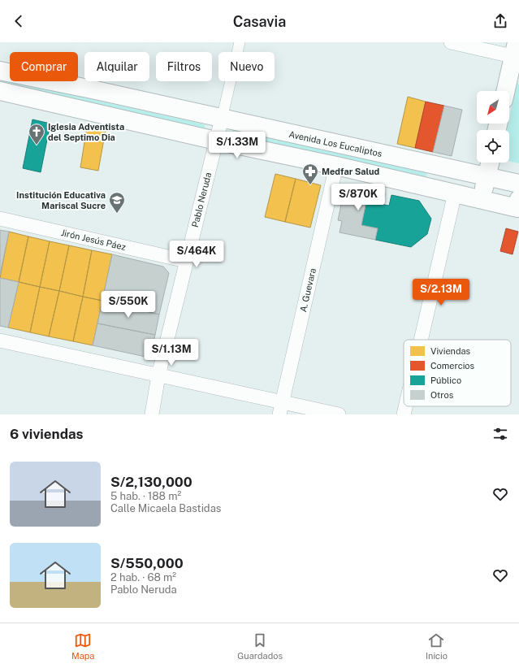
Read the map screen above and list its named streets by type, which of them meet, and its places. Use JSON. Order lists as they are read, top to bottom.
{
  "streets": {
    "main road": ["Avenida Los Eucaliptos"],
    "street": ["Pablo Neruda", "Jirón Jesús Páez", "A. Guevara"]
  },
  "crossings": [
    ["Avenida Los Eucaliptos", "Pablo Neruda"],
    ["Pablo Neruda", "Jirón Jesús Páez"]
  ],
  "places": {
    "church": ["Iglesia Adventista del Septimo Dia"],
    "pharmacy": ["Medfar Salud"],
    "school or university": ["Institución Educativa Mariscal Sucre"]
  },
  "legend": [
    "Viviendas",
    "Comercios",
    "Público",
    "Otros"
  ],
  "north": "bottom left",
  "page": {
    "header": "Casavia",
    "chip": [
      "Comprar",
      "Alquilar",
      "Filtros",
      "Nuevo"
    ],
    "price": [
      "S/1.33M",
      "S/870K",
      "S/464K",
      "S/2.13M",
      "S/550K",
      "S/1.13M"
    ],
    "heading": "6 viviendas",
    "list": [
      {
        "name": "S/2,130,000",
        "note": "5 hab. · 188 m² · Calle Micaela Bastidas"
      },
      {
        "name": "S/550,000",
        "note": "2 hab. · 68 m² · Pablo Neruda"
      }
    ],
    "tabs": ["Mapa", "Guardados", "Inicio"]
  }
}
